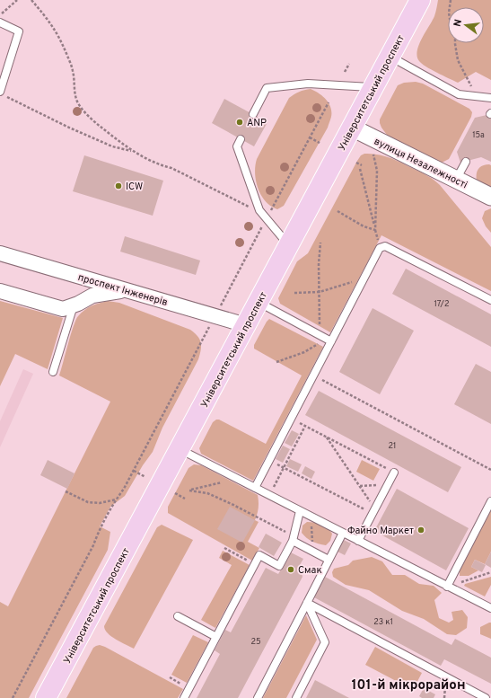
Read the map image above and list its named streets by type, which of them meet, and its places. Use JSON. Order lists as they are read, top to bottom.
{
  "streets": {
    "main road": ["Університетський проспект"],
    "street": ["вулиця Незалежності", "проспект Інженерів"]
  },
  "crossings": [
    ["Університетський проспект", "вулиця Незалежності"],
    ["Університетський проспект", "проспект Інженерів"]
  ],
  "districts": ["101-й мікрорайон"],
  "places": [
    "ANP",
    "ICW",
    "Файно Маркет",
    "Смак"
  ],
  "house_numbers": [
    "15а",
    "17/2",
    "21",
    "23 к1",
    "25"
  ],
  "north": "left"
}
